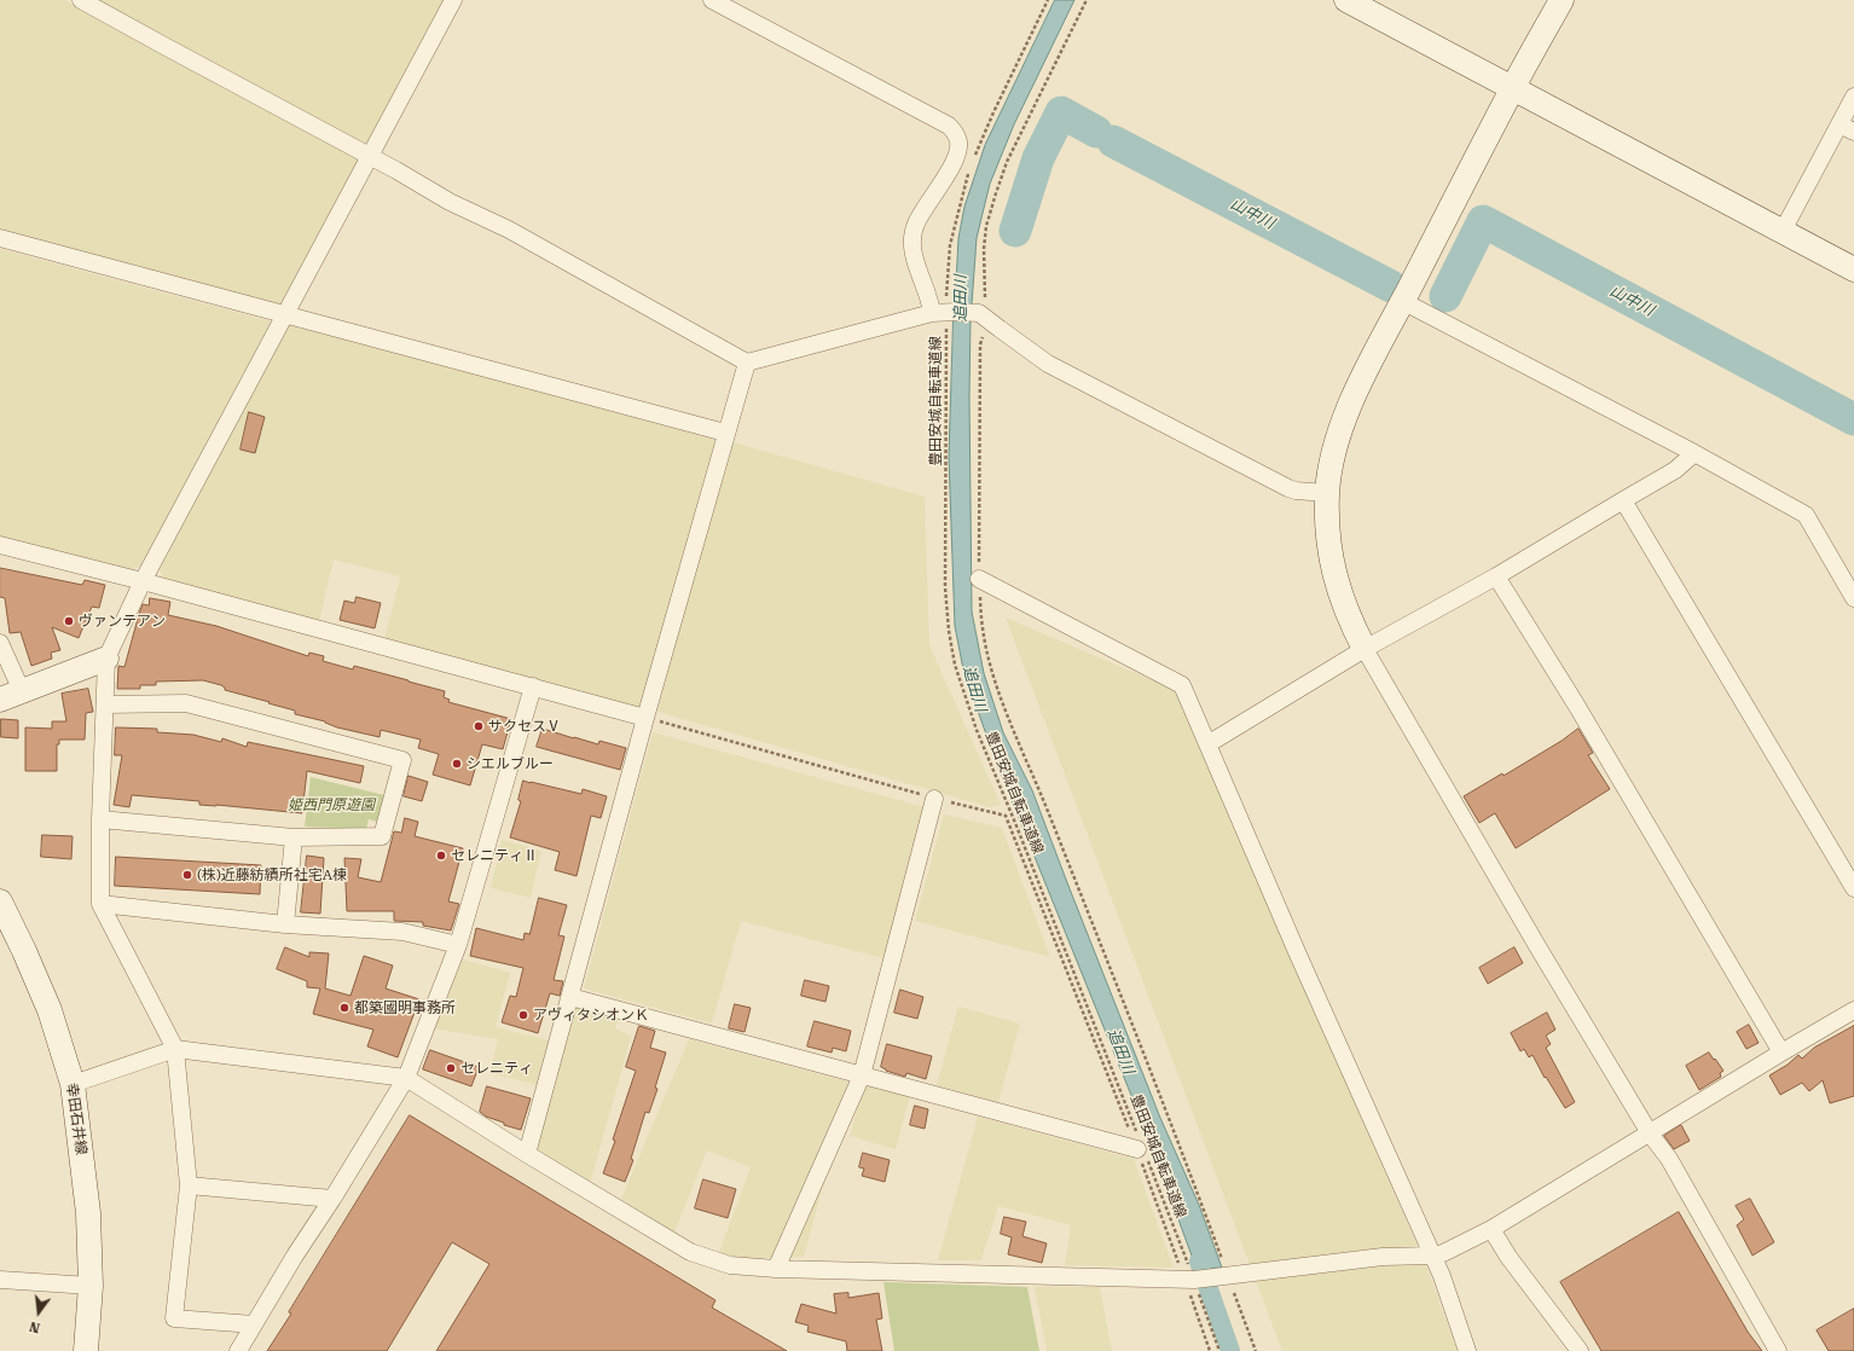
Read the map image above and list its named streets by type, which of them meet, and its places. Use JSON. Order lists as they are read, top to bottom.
{
  "streets": {
    "street": ["幸田石井線"],
    "path": ["豊田安城自転車道線"]
  },
  "water": ["山中川", "追田川"],
  "parks": ["姫西門原遊園"],
  "places": [
    "ヴァンテアン",
    "サクセスⅤ",
    "シエルブルー",
    "セレニティⅡ",
    "(株)近藤紡績所社宅A棟",
    "都築國明事務所",
    "アヴィタシオンＫ",
    "セレニティ"
  ],
  "north": "bottom"
}
